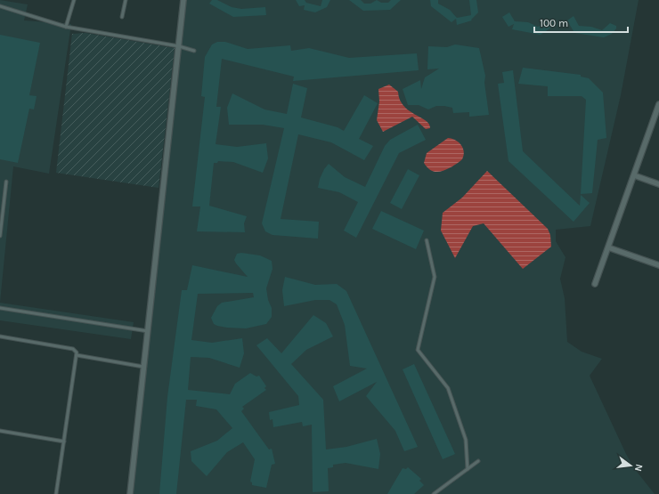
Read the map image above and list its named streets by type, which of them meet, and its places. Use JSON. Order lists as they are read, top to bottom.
{
  "scale_bar": "100 m",
  "north": "right"
}
